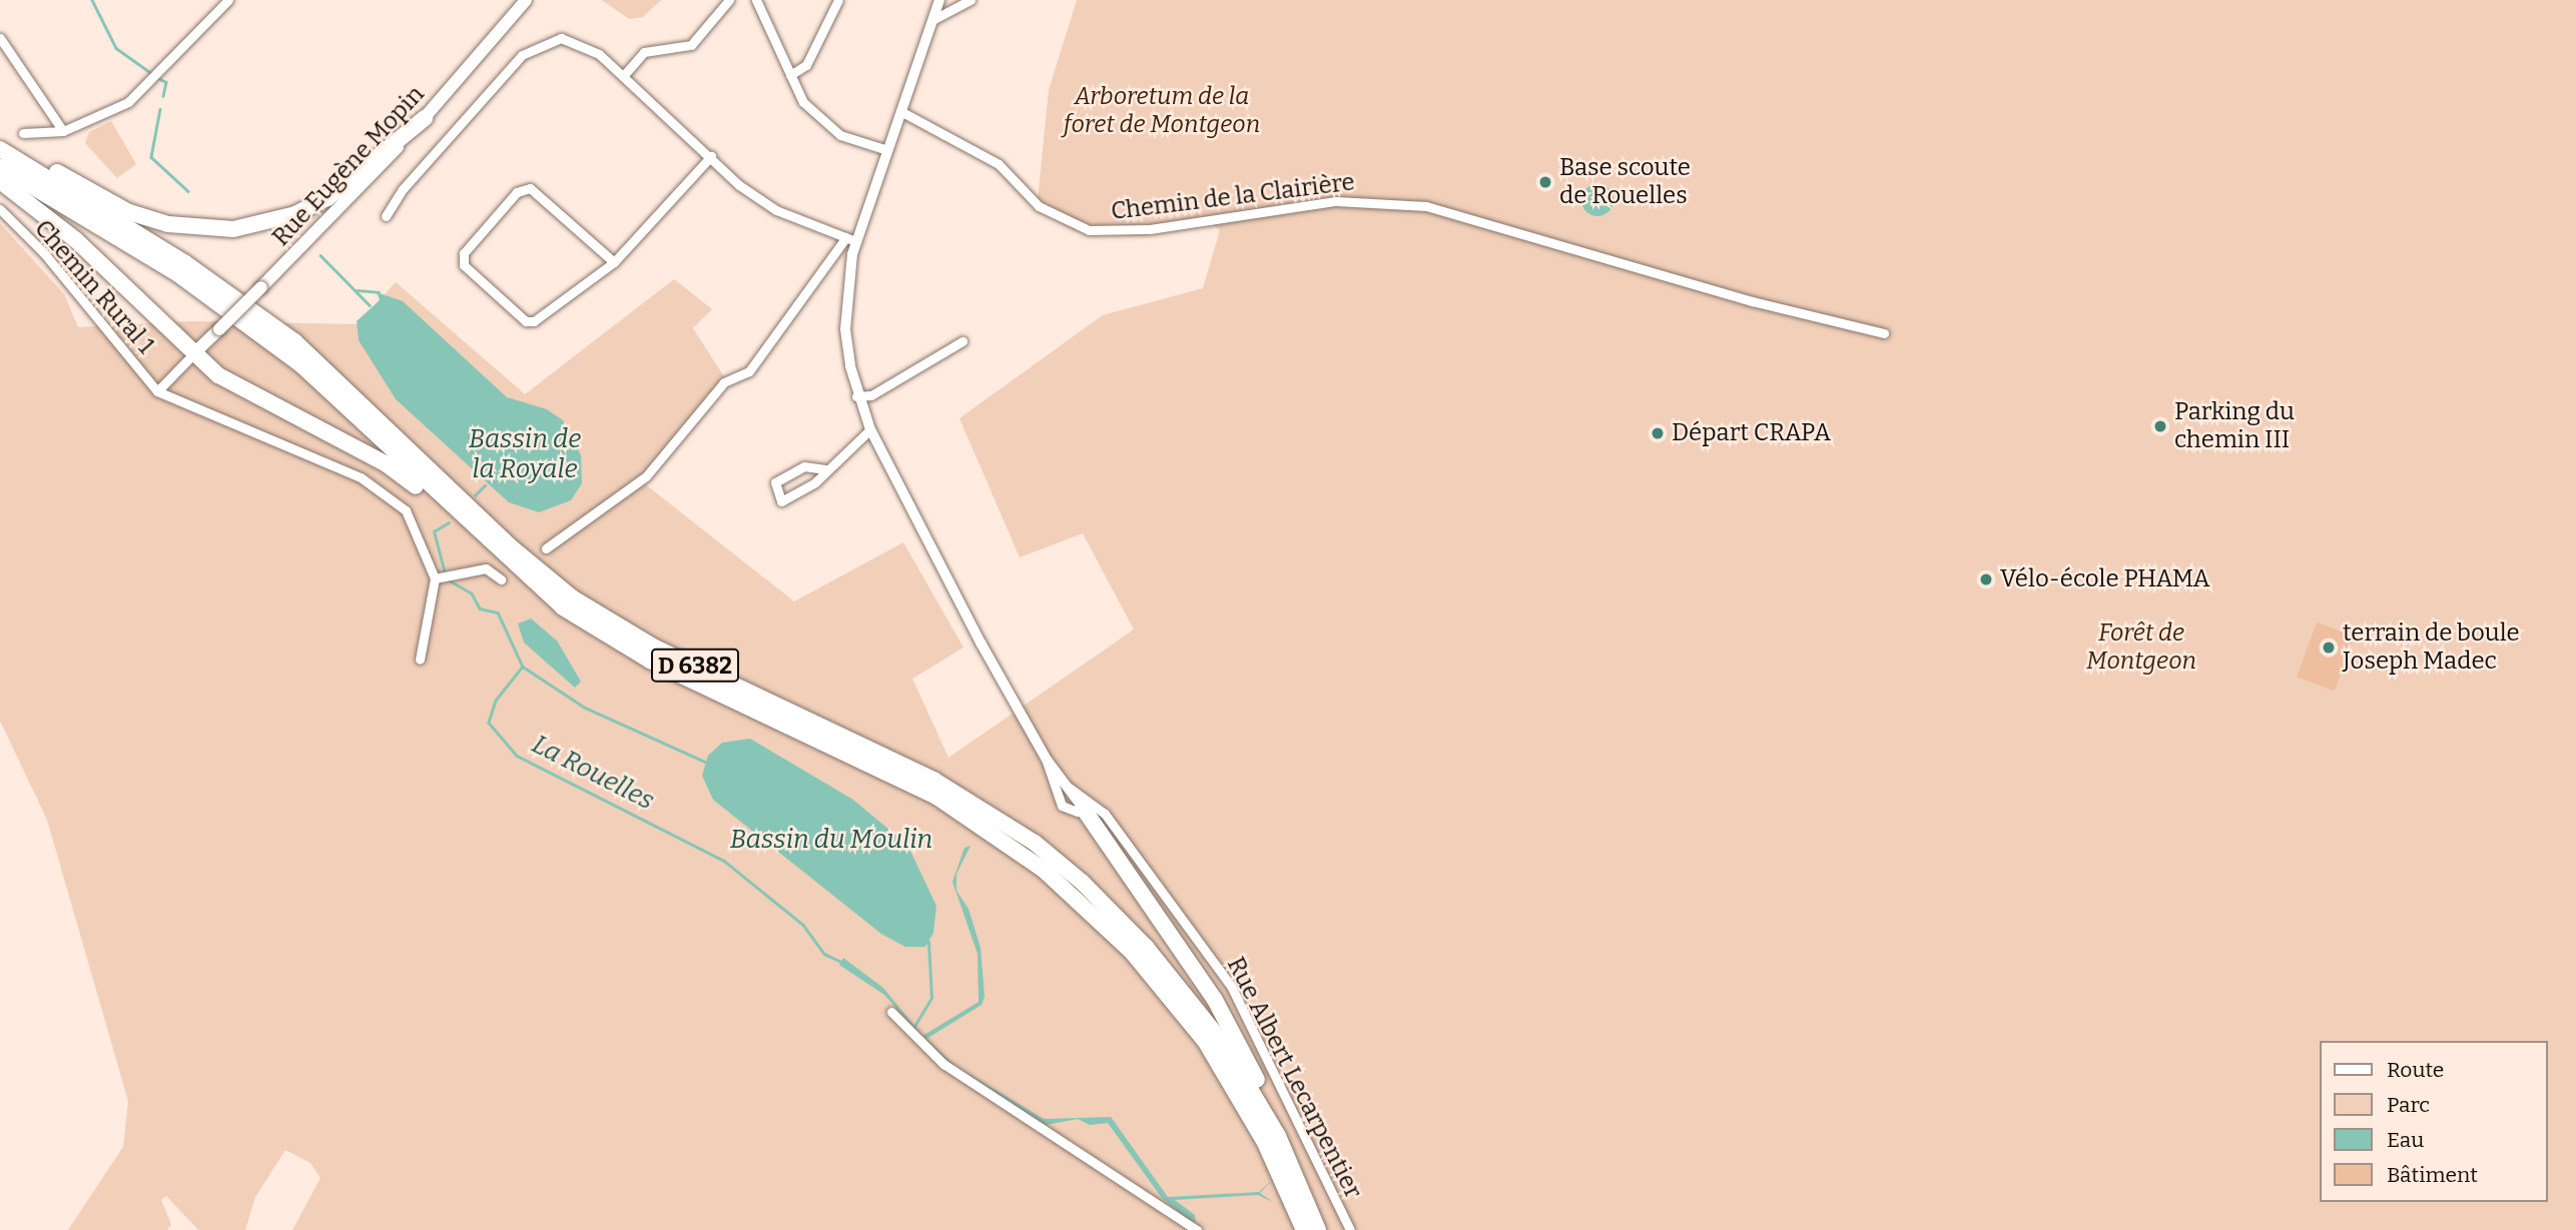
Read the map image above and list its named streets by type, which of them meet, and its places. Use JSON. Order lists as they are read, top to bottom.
{
  "streets": {
    "highway": ["D 6382"],
    "main road": ["Rue Eugène Mopin"],
    "street": ["Chemin de la Clairière", "Chemin Rural 1", "Rue Albert Lecarpentier"]
  },
  "water": ["Bassin de la Royale", "La Rouelles", "Bassin du Moulin"],
  "parks": ["Arboretum de la foret de Montgeon", "Forêt de Montgeon"],
  "places": [
    "Base scoute de Rouelles",
    "Parking du chemin III",
    "Départ CRAPA",
    "Vélo-école PHAMA",
    "terrain de boule Joseph Madec"
  ],
  "legend": [
    "Route",
    "Parc",
    "Eau",
    "Bâtiment"
  ]
}
